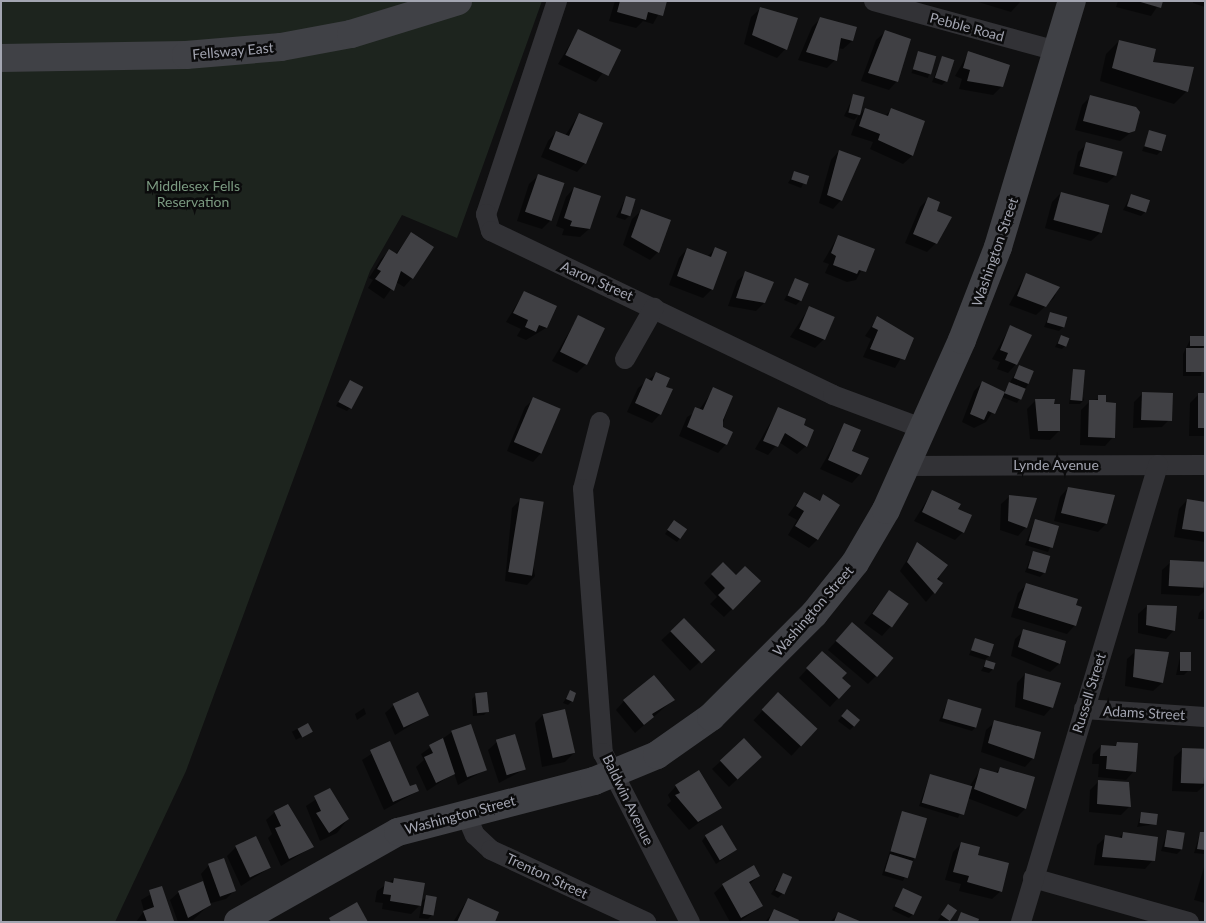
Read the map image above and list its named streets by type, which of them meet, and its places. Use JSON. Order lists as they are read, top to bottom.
{
  "streets": {
    "main road": ["Fellsway East", "Washington Street"],
    "street": [
      "Pebble Road",
      "Aaron Street",
      "Lynde Avenue",
      "Russell Street",
      "Adams Street",
      "Baldwin Avenue",
      "Trenton Street"
    ]
  },
  "crossings": [
    ["Pebble Road", "Washington Street"],
    ["Washington Street", "Aaron Street"],
    ["Washington Street", "Lynde Avenue"],
    ["Washington Street", "Baldwin Avenue"],
    ["Washington Street", "Trenton Street"],
    ["Lynde Avenue", "Russell Street"],
    ["Russell Street", "Adams Street"]
  ],
  "parks": ["Middlesex Fells Reservation"]
}
